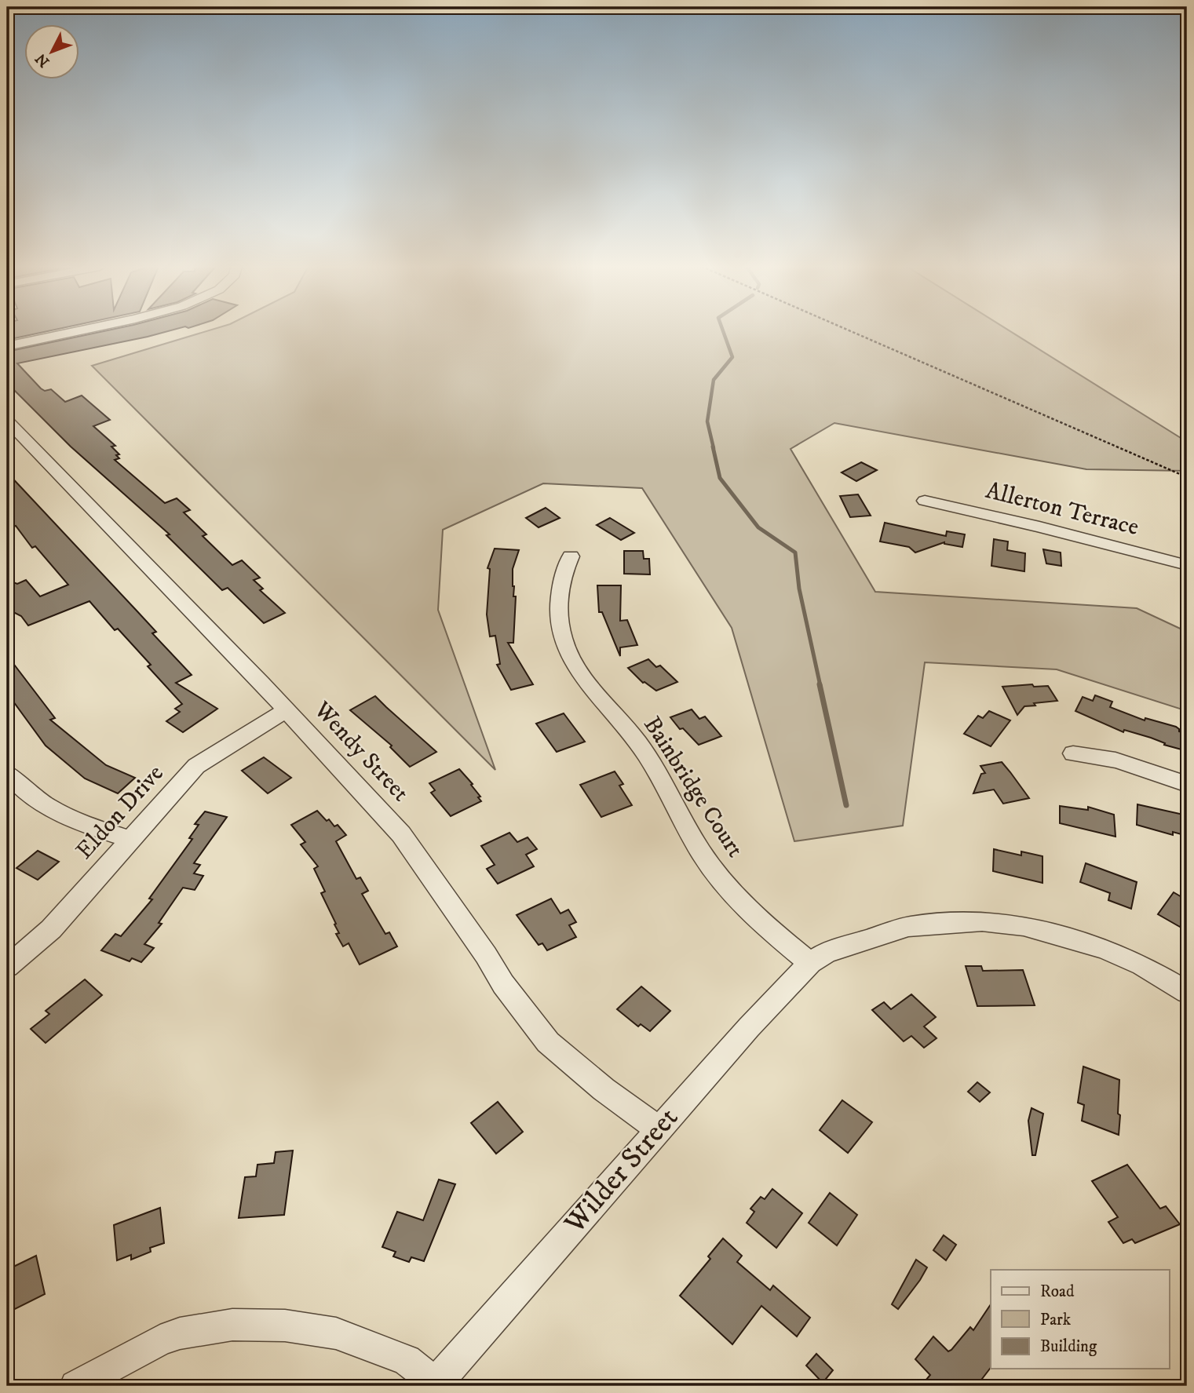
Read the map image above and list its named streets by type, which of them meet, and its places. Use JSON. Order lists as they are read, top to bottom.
{
  "streets": {
    "street": [
      "Allerton Terrace",
      "Wendy Street",
      "Bainbridge Court",
      "Eldon Drive",
      "Wilder Street"
    ]
  },
  "crossings": [
    ["Wendy Street", "Eldon Drive"],
    ["Wendy Street", "Wilder Street"],
    ["Bainbridge Court", "Wilder Street"]
  ],
  "legend": ["Road", "Park", "Building"],
  "north": "bottom left"
}
